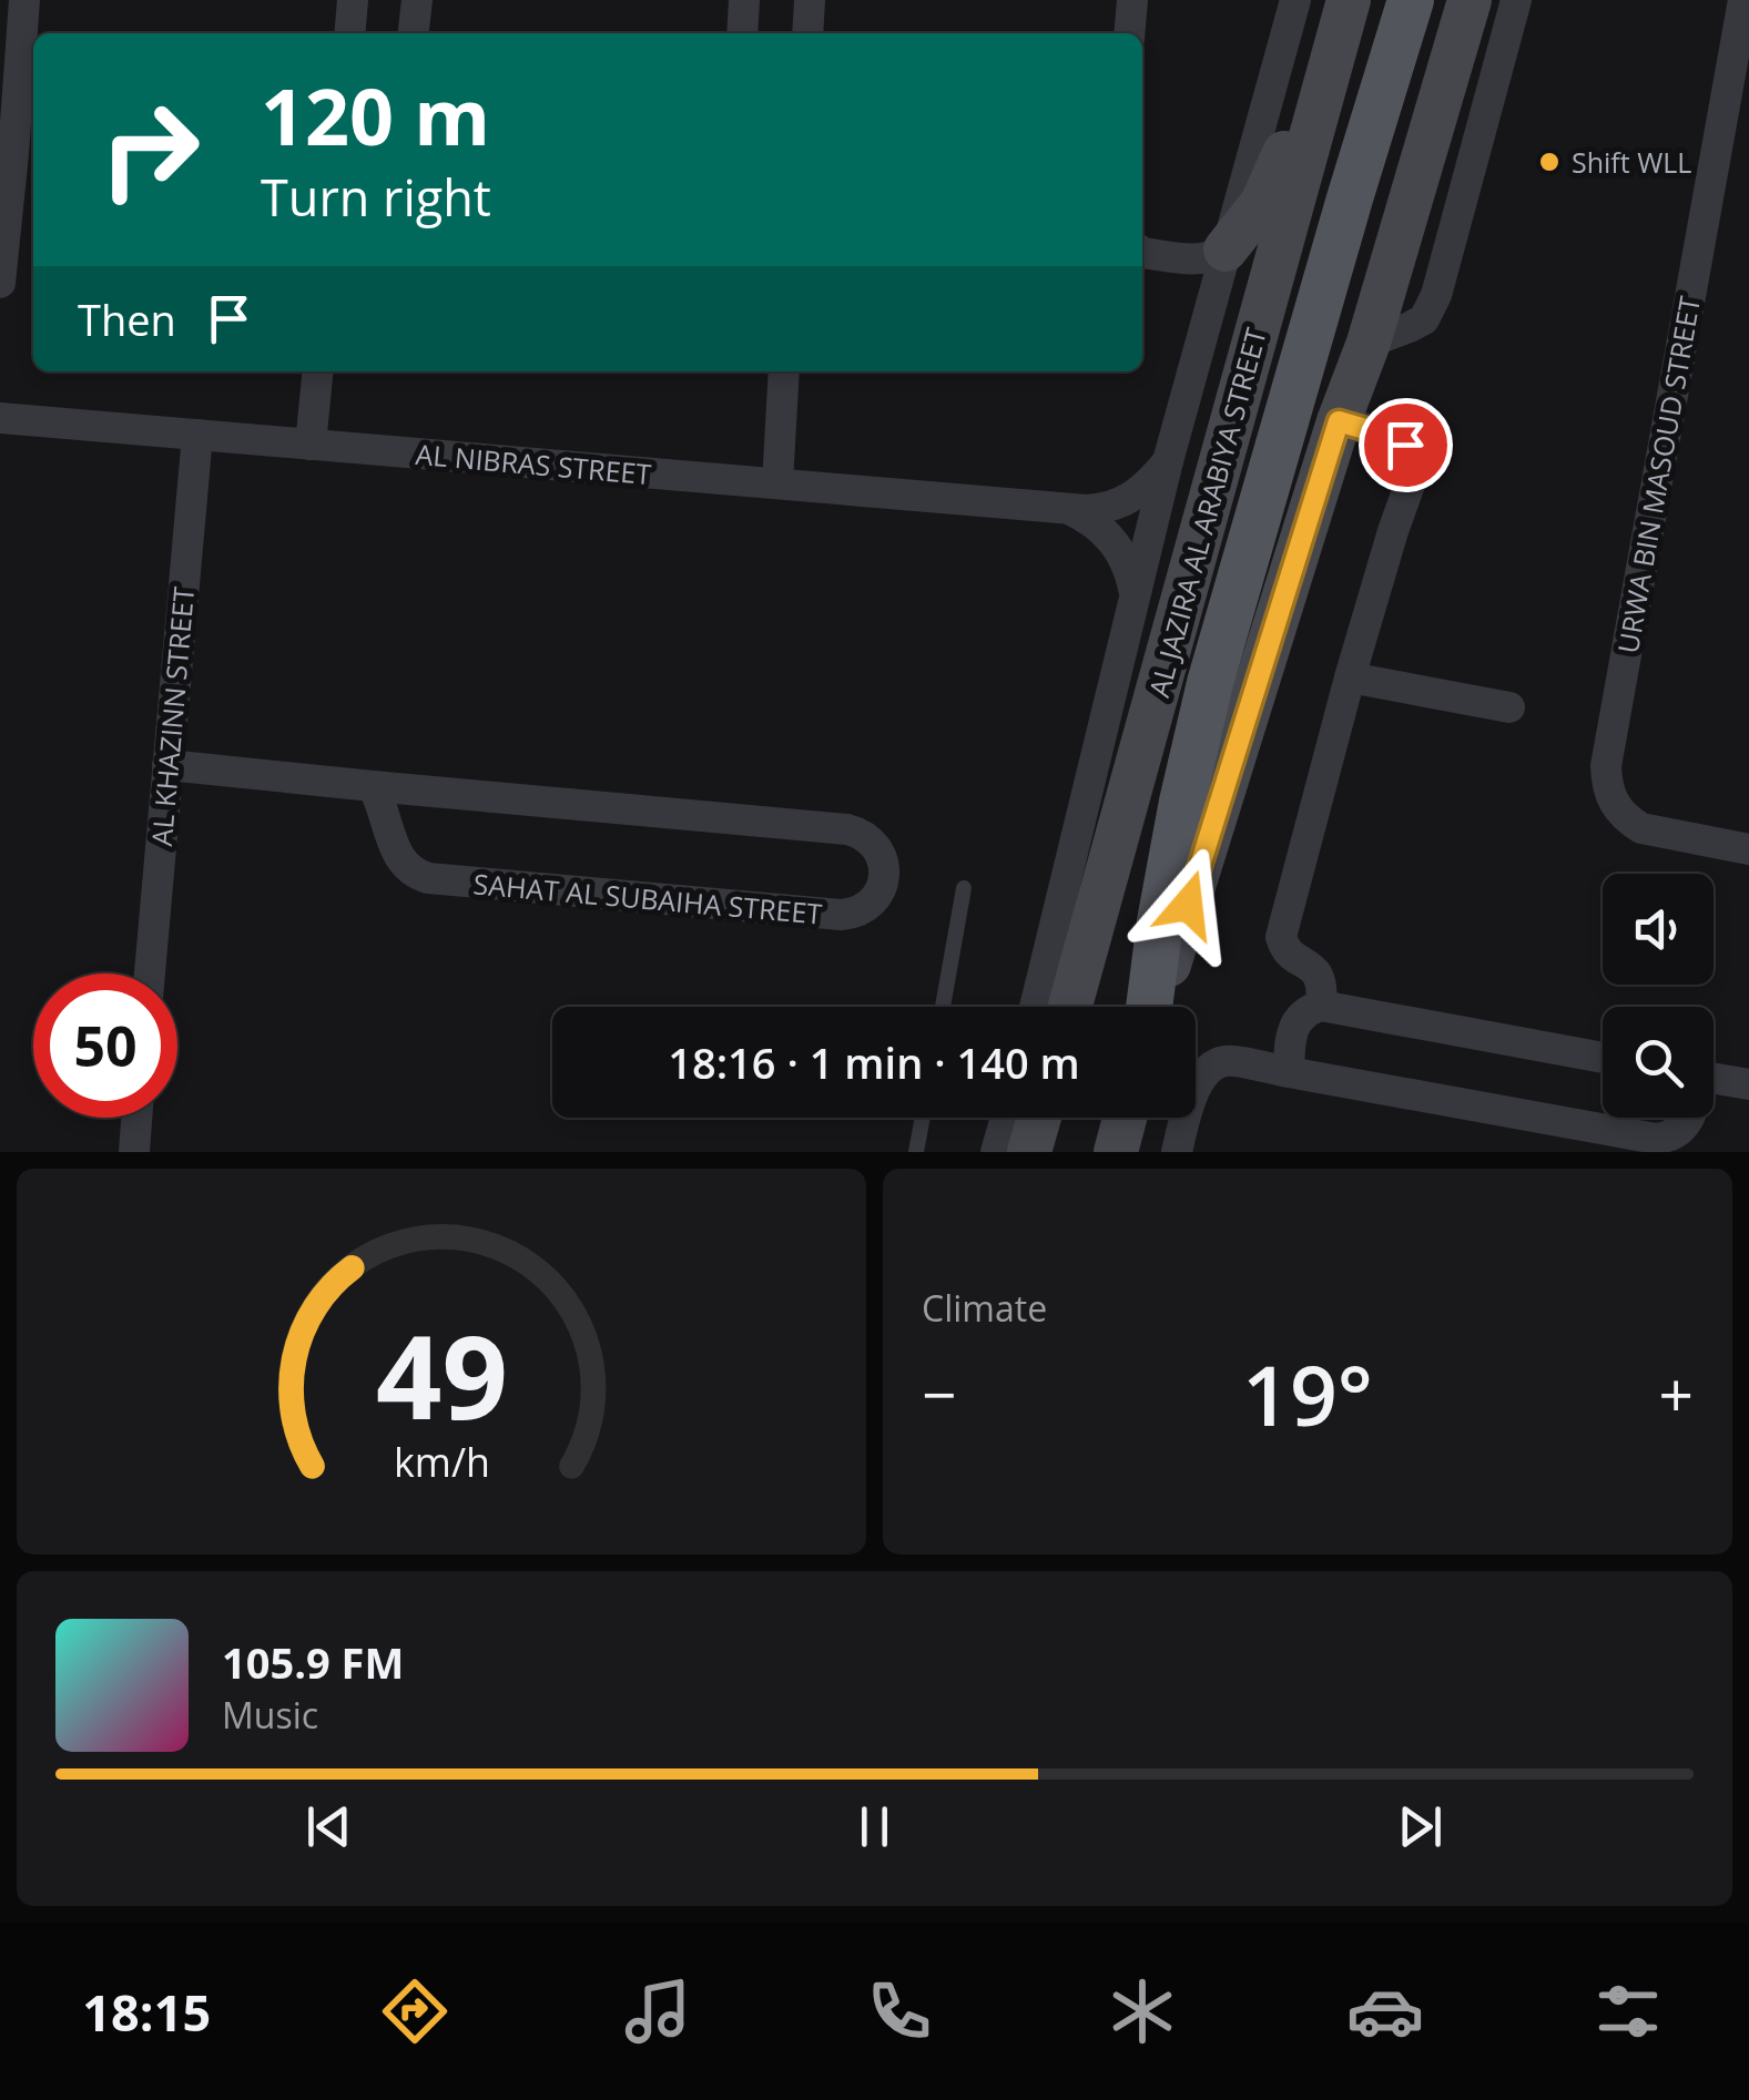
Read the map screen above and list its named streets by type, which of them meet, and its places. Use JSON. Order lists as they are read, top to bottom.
{
  "streets": {
    "main road": ["AL JAZIRA AL ARABIYA STREET"],
    "street": [
      "AL NIBRAS STREET",
      "URWA BIN MASOUD STREET",
      "AL KHAZINN STREET",
      "SAHAT AL SUBAIHA STREET"
    ]
  },
  "crossings": [
    ["AL NIBRAS STREET", "AL JAZIRA AL ARABIYA STREET"],
    ["AL NIBRAS STREET", "AL KHAZINN STREET"],
    ["AL KHAZINN STREET", "SAHAT AL SUBAIHA STREET"]
  ],
  "places": ["Shift WLL"],
  "page": {
    "turn": ["120 m", "Turn right"],
    "then": "Then",
    "limit": "50",
    "trip": "18:16 · 1 min · 140 m",
    "tile": "Climate",
    "heat": ["−", "19°", "+"],
    "song": ["105.9 FM", "Music"],
    "tabs": "18:15",
    "gauge": ["49", "km/h"]
  }
}
